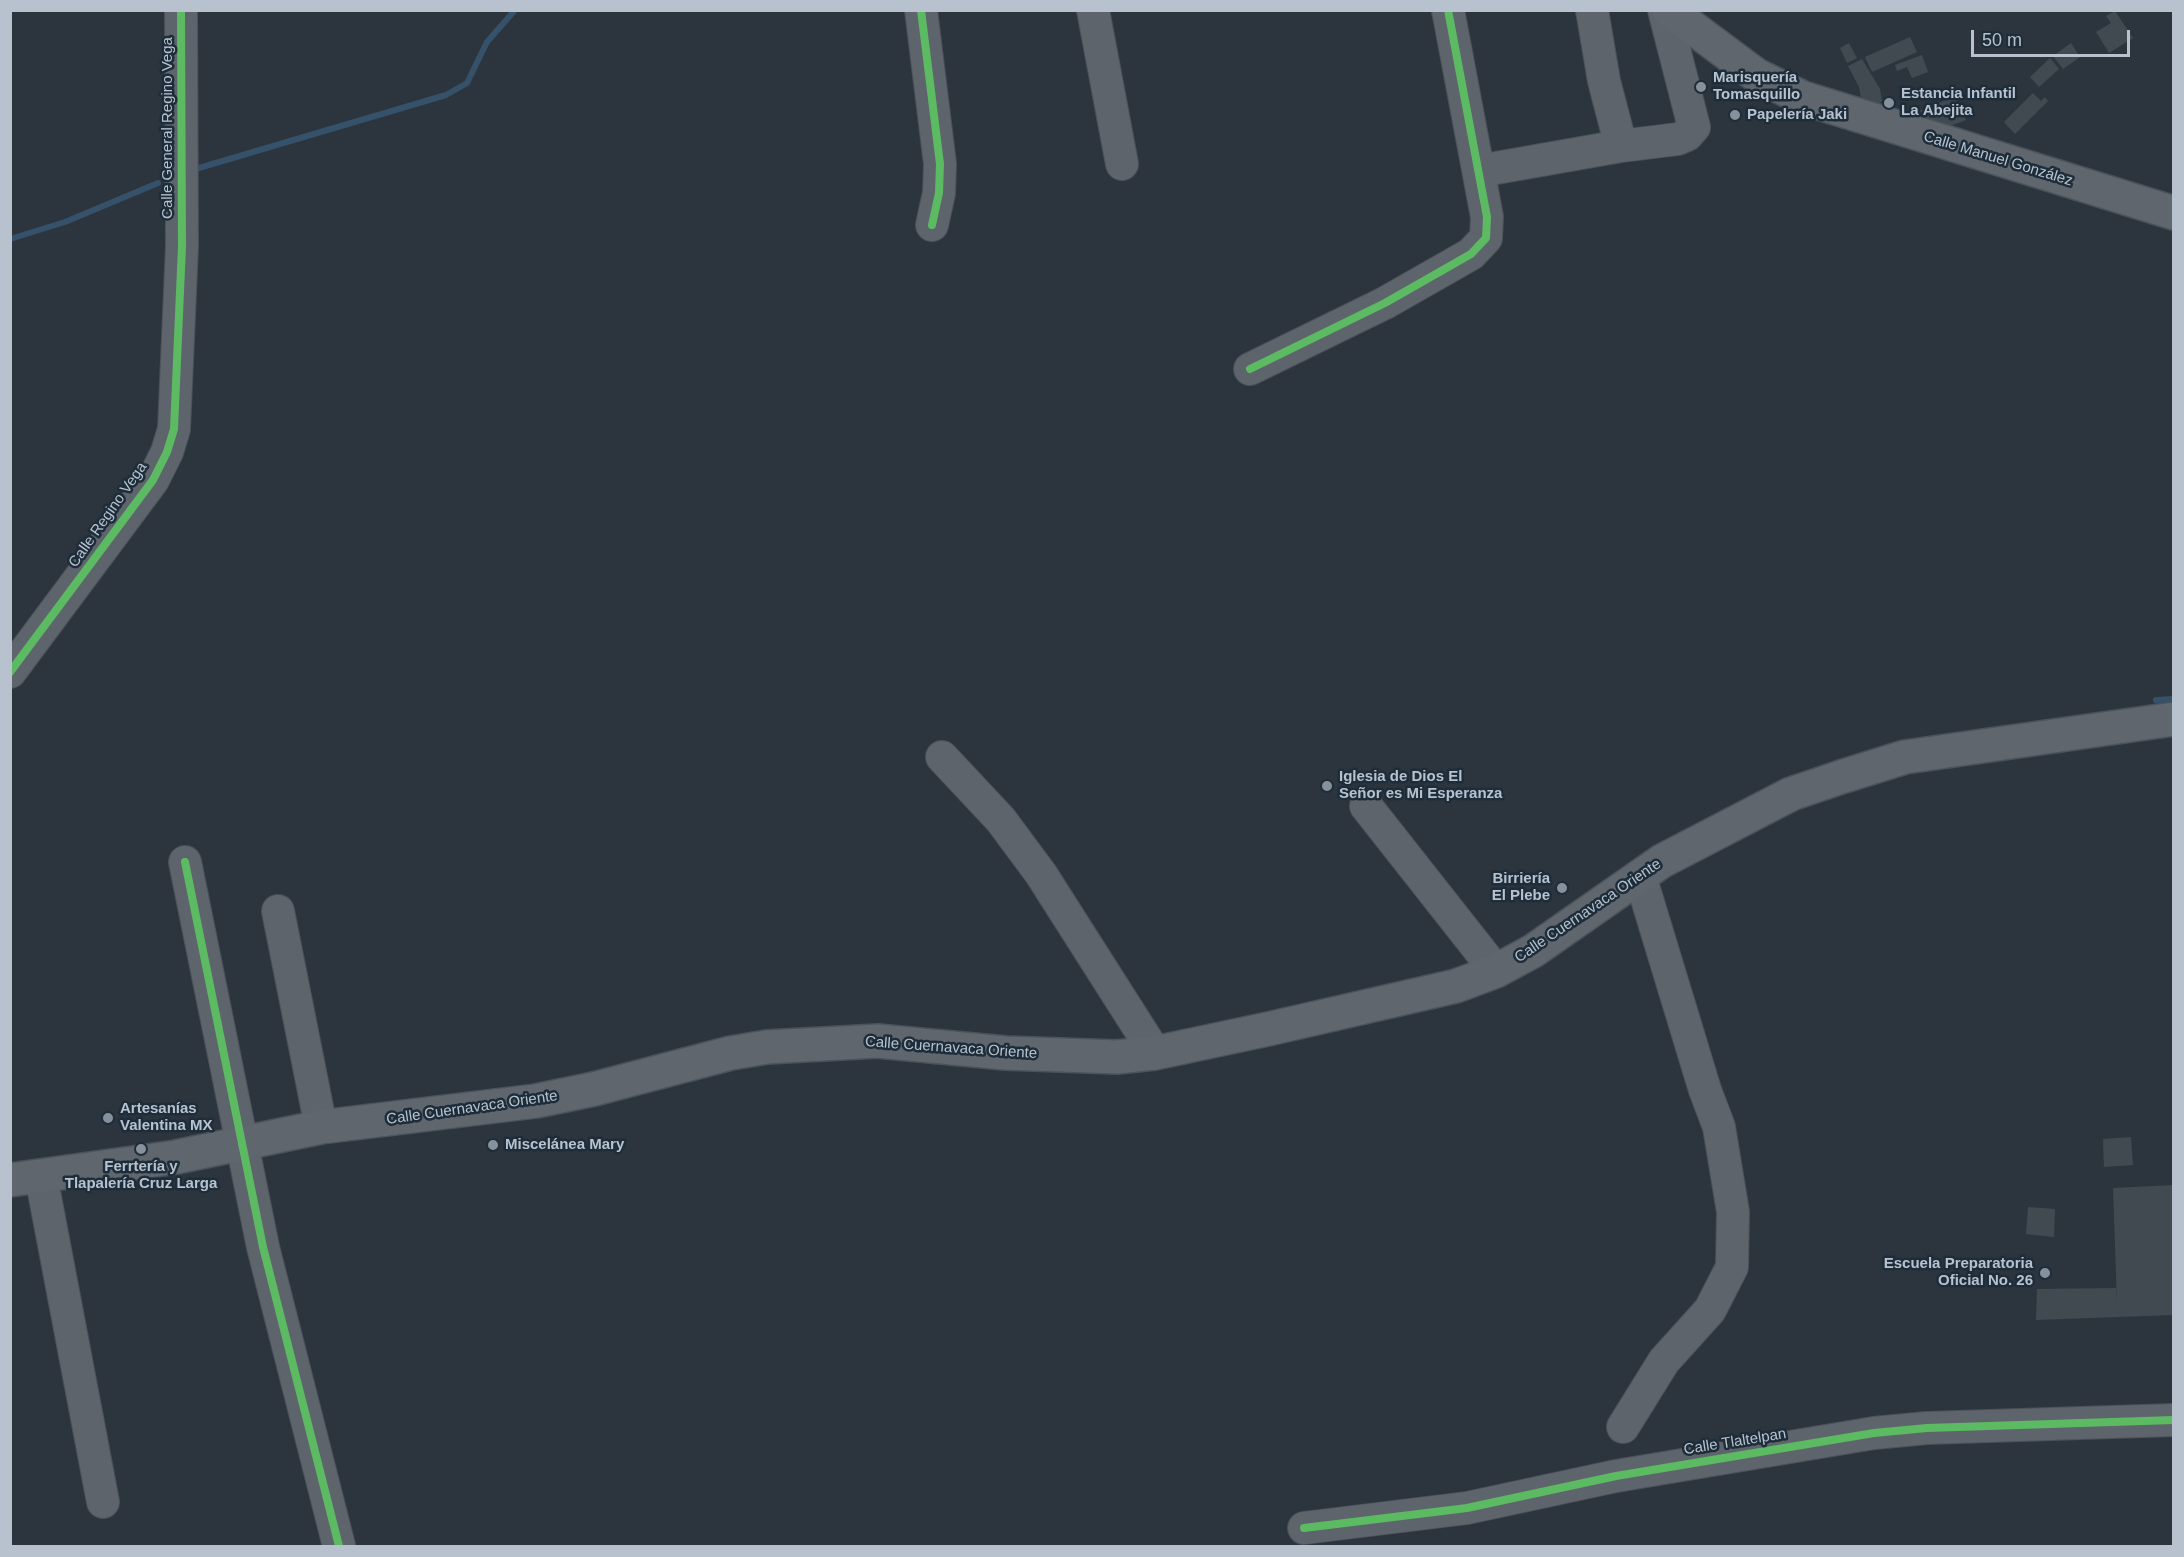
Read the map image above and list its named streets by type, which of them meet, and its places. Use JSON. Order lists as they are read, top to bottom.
{
  "streets": {
    "main road": ["Calle Manuel González", "Calle Cuernavaca Oriente"],
    "street": ["Calle General Regino Vega", "Calle Regino Vega", "Calle Tlaltelpan"]
  },
  "crossings": [
    ["Calle General Regino Vega", "Calle Regino Vega"]
  ],
  "places": [
    "Marisquería Tomasquillo",
    "Estancia Infantil La Abejita",
    "Papelería Jaki",
    "Iglesia de Dios El Señor es Mi Esperanza",
    "Birriería El Plebe",
    "Artesanías Valentina MX",
    "Miscelánea Mary",
    "Ferrtería y Tlapalería Cruz Larga",
    "Escuela Preparatoria Oficial No. 26"
  ],
  "scale_bar": "50 m"
}
